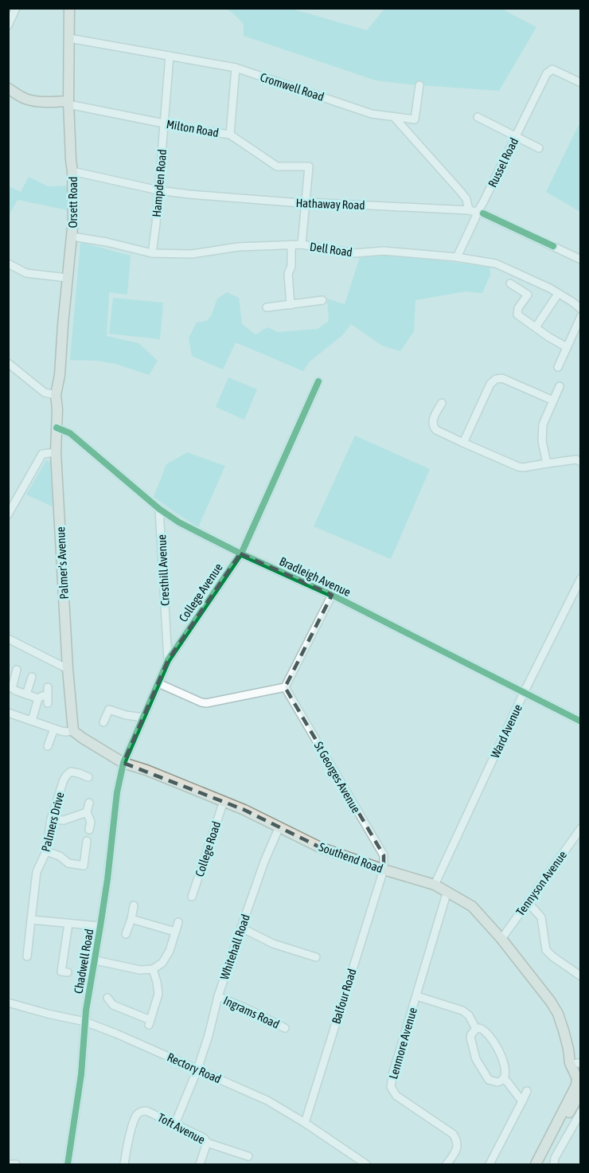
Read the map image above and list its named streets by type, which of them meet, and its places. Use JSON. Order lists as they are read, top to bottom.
{
  "streets": {
    "main road": ["Orsett Road", "Palmer's Avenue", "Southend Road"],
    "street": [
      "Cromwell Road",
      "Milton Road",
      "Russel Road",
      "Hampden Road",
      "Hathaway Road",
      "Dell Road",
      "Cresthill Avenue",
      "Bradleigh Avenue",
      "College Avenue",
      "Ward Avenue",
      "St Georges Avenue",
      "Palmers Drive",
      "College Road",
      "Tennyson Avenue",
      "Whitehall Road",
      "Chadwell Road",
      "Balfour Road",
      "Ingrams Road",
      "Lenmore Avenue",
      "Rectory Road",
      "Toft Avenue"
    ]
  },
  "crossings": [
    ["Cromwell Road", "Hampden Road"],
    ["Cromwell Road", "Orsett Road"],
    ["Milton Road", "Hampden Road"],
    ["Milton Road", "Orsett Road"],
    ["Milton Road", "Hathaway Road"],
    ["Russel Road", "Hathaway Road"],
    ["Russel Road", "Dell Road"],
    ["Hampden Road", "Hathaway Road"],
    ["Hampden Road", "Dell Road"],
    ["Orsett Road", "Hathaway Road"],
    ["Orsett Road", "Dell Road"],
    ["Orsett Road", "Palmer's Avenue"],
    ["Palmer's Avenue", "Bradleigh Avenue"],
    ["Palmer's Avenue", "Southend Road"],
    ["Cresthill Avenue", "Bradleigh Avenue"],
    ["Cresthill Avenue", "College Avenue"],
    ["Bradleigh Avenue", "College Avenue"],
    ["Bradleigh Avenue", "Ward Avenue"],
    ["College Avenue", "Southend Road"],
    ["College Avenue", "Chadwell Road"],
    ["Ward Avenue", "Southend Road"],
    ["St Georges Avenue", "Southend Road"],
    ["St Georges Avenue", "Balfour Road"],
    ["College Road", "Southend Road"],
    ["Southend Road", "Tennyson Avenue"],
    ["Southend Road", "Whitehall Road"],
    ["Southend Road", "Chadwell Road"],
    ["Southend Road", "Balfour Road"],
    ["Southend Road", "Lenmore Avenue"],
    ["Whitehall Road", "Ingrams Road"],
    ["Whitehall Road", "Rectory Road"],
    ["Whitehall Road", "Toft Avenue"],
    ["Chadwell Road", "Rectory Road"],
    ["Balfour Road", "Rectory Road"]
  ]
}
